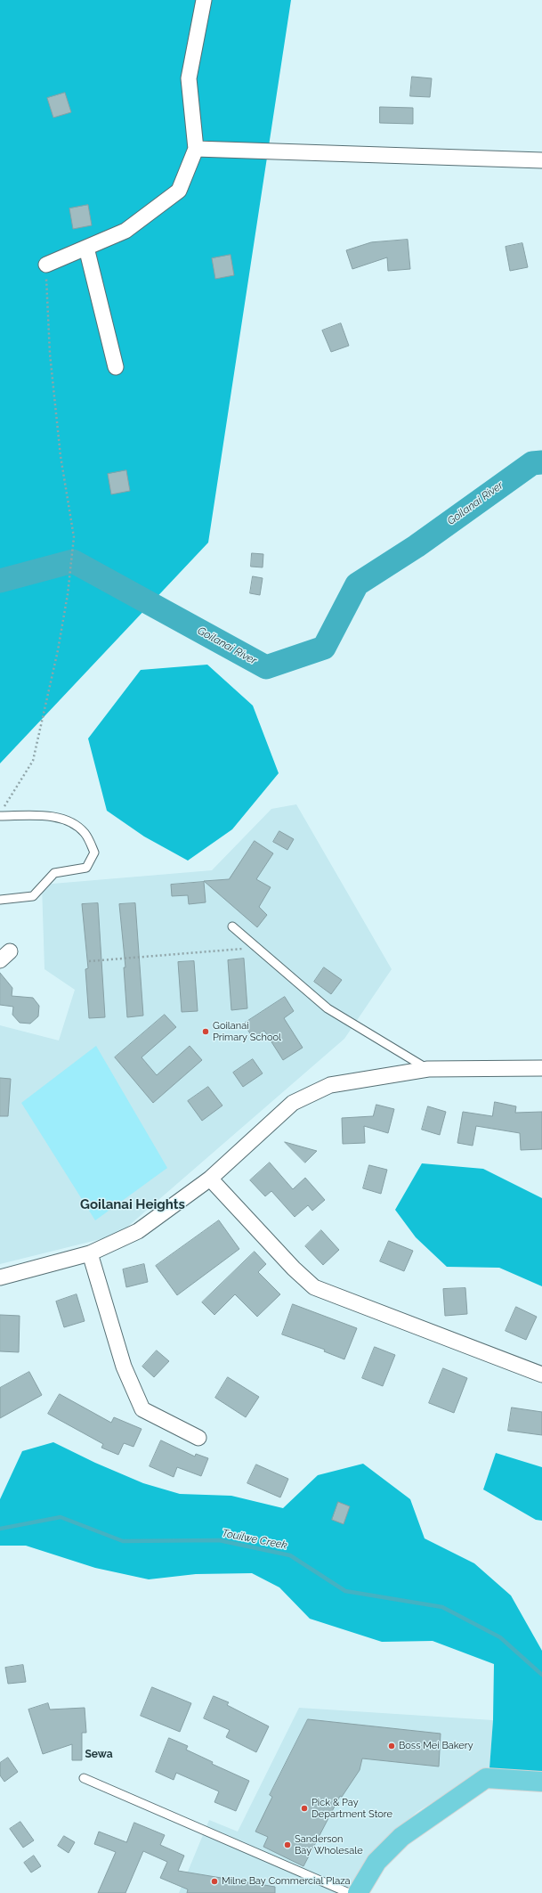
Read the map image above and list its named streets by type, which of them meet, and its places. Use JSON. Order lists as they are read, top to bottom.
{
  "districts": ["Goilanai Heights", "Sewa"],
  "water": ["Goilanai River", "Touilwe Creek"],
  "places": [
    "Goilanai Primary School",
    "Boss Mei Bakery",
    "Pick & Pay Department Store",
    "Sanderson Bay Wholesale",
    "Milne Bay Commercial Plaza"
  ]
}
